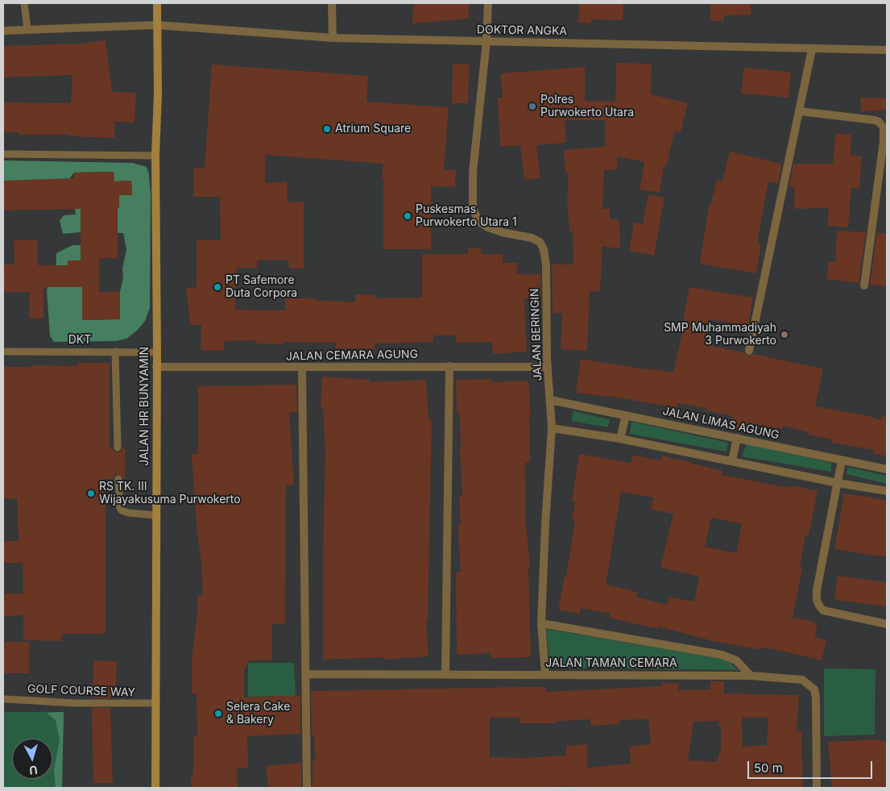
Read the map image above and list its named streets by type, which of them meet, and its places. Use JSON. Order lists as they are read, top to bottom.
{
  "streets": {
    "main road": ["JALAN HR BUNYAMIN"],
    "street": [
      "DOKTOR ANGKA",
      "JALAN BERINGIN",
      "JALAN CEMARA AGUNG",
      "JALAN LIMAS AGUNG",
      "JALAN TAMAN CEMARA"
    ],
    "lane": ["DKT", "GOLF COURSE WAY"]
  },
  "crossings": [
    ["DOKTOR ANGKA", "JALAN BERINGIN"],
    ["DOKTOR ANGKA", "JALAN HR BUNYAMIN"],
    ["JALAN BERINGIN", "JALAN CEMARA AGUNG"],
    ["JALAN BERINGIN", "JALAN LIMAS AGUNG"],
    ["JALAN BERINGIN", "JALAN TAMAN CEMARA"],
    ["DKT", "JALAN HR BUNYAMIN"],
    ["JALAN CEMARA AGUNG", "JALAN HR BUNYAMIN"],
    ["JALAN HR BUNYAMIN", "GOLF COURSE WAY"]
  ],
  "places": [
    "Polres Purwokerto Utara",
    "Atrium Square",
    "Puskesmas Purwokerto Utara 1",
    "PT Safemore Duta Corpora",
    "SMP Muhammadiyah 3 Purwokerto",
    "RS TK. III Wijayakusuma Purwokerto",
    "Selera Cake & Bakery"
  ],
  "scale_bar": "50 m",
  "north": "bottom"
}
